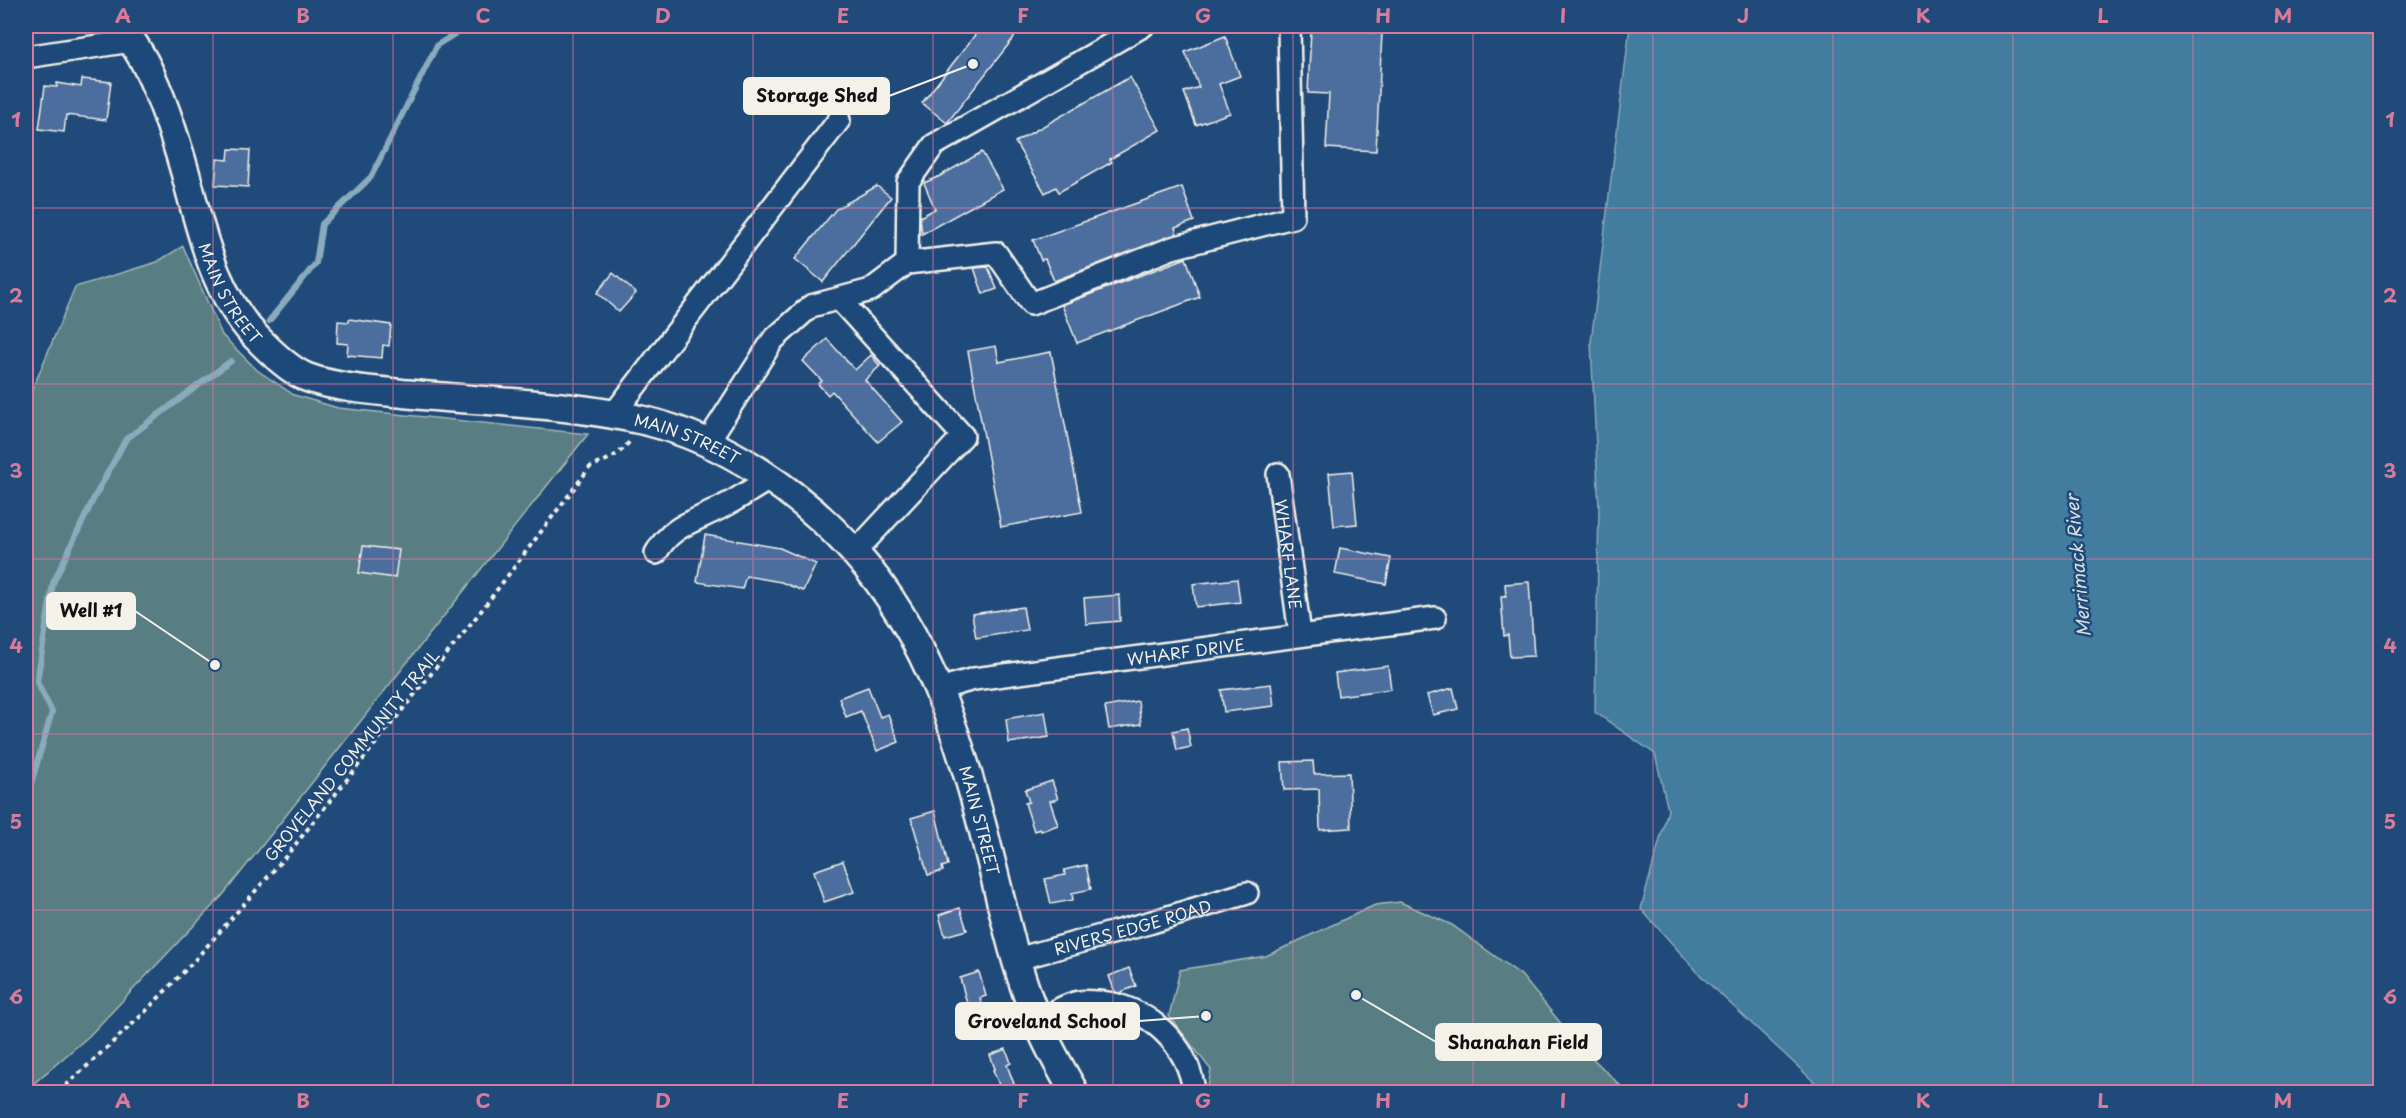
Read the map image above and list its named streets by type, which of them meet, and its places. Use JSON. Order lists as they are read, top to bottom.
{
  "streets": {
    "main road": ["MAIN STREET"],
    "street": ["WHARF LANE", "WHARF DRIVE", "RIVERS EDGE ROAD"],
    "path": ["GROVELAND COMMUNITY TRAIL"]
  },
  "crossings": [
    ["MAIN STREET", "WHARF DRIVE"],
    ["MAIN STREET", "GROVELAND COMMUNITY TRAIL"],
    ["MAIN STREET", "RIVERS EDGE ROAD"],
    ["WHARF LANE", "WHARF DRIVE"]
  ],
  "water": ["Merrimack River"],
  "places": [
    "Storage Shed",
    "Well #1",
    "Shanahan Field",
    "Groveland School"
  ],
  "grid": {
    "columns": [
      "A",
      "B",
      "C",
      "D",
      "E",
      "F",
      "G",
      "H",
      "I",
      "J",
      "K",
      "L",
      "M"
    ],
    "rows": [
      "1",
      "2",
      "3",
      "4",
      "5",
      "6"
    ]
  }
}
